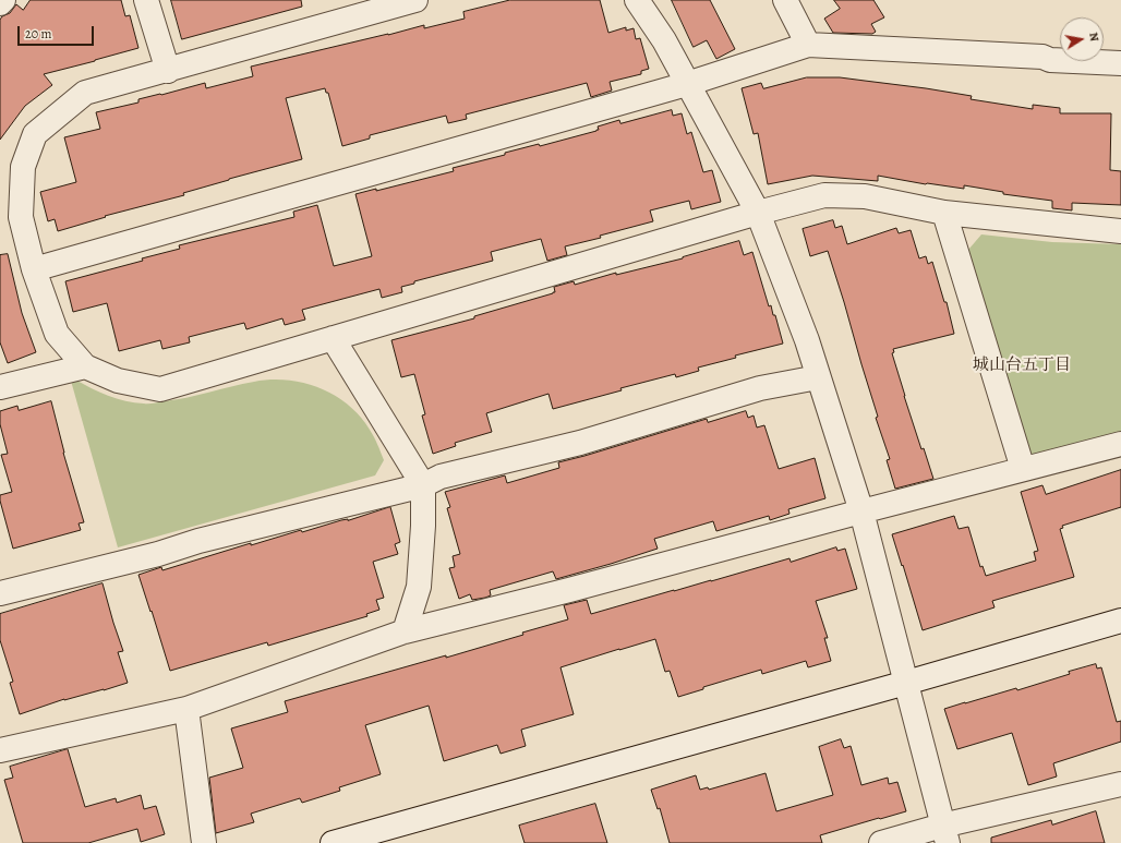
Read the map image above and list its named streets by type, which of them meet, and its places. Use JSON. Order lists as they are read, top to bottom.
{
  "districts": ["城山台五丁目"],
  "scale_bar": "20 m",
  "north": "right"
}
